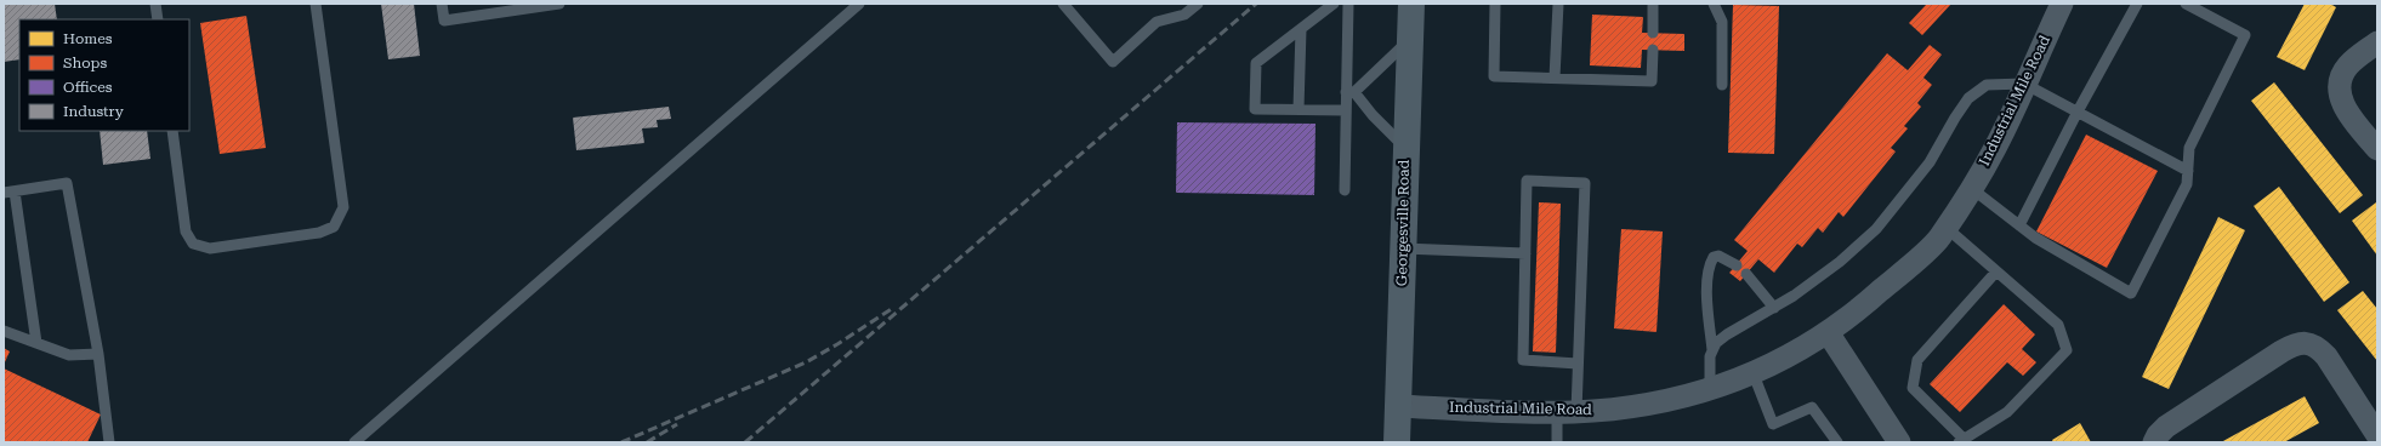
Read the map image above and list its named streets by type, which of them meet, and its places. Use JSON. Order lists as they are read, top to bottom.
{
  "streets": {
    "main road": ["Georgesville Road"],
    "street": ["Industrial Mile Road"]
  },
  "crossings": [
    ["Industrial Mile Road", "Georgesville Road"]
  ],
  "legend": [
    "Homes",
    "Shops",
    "Offices",
    "Industry"
  ]
}
